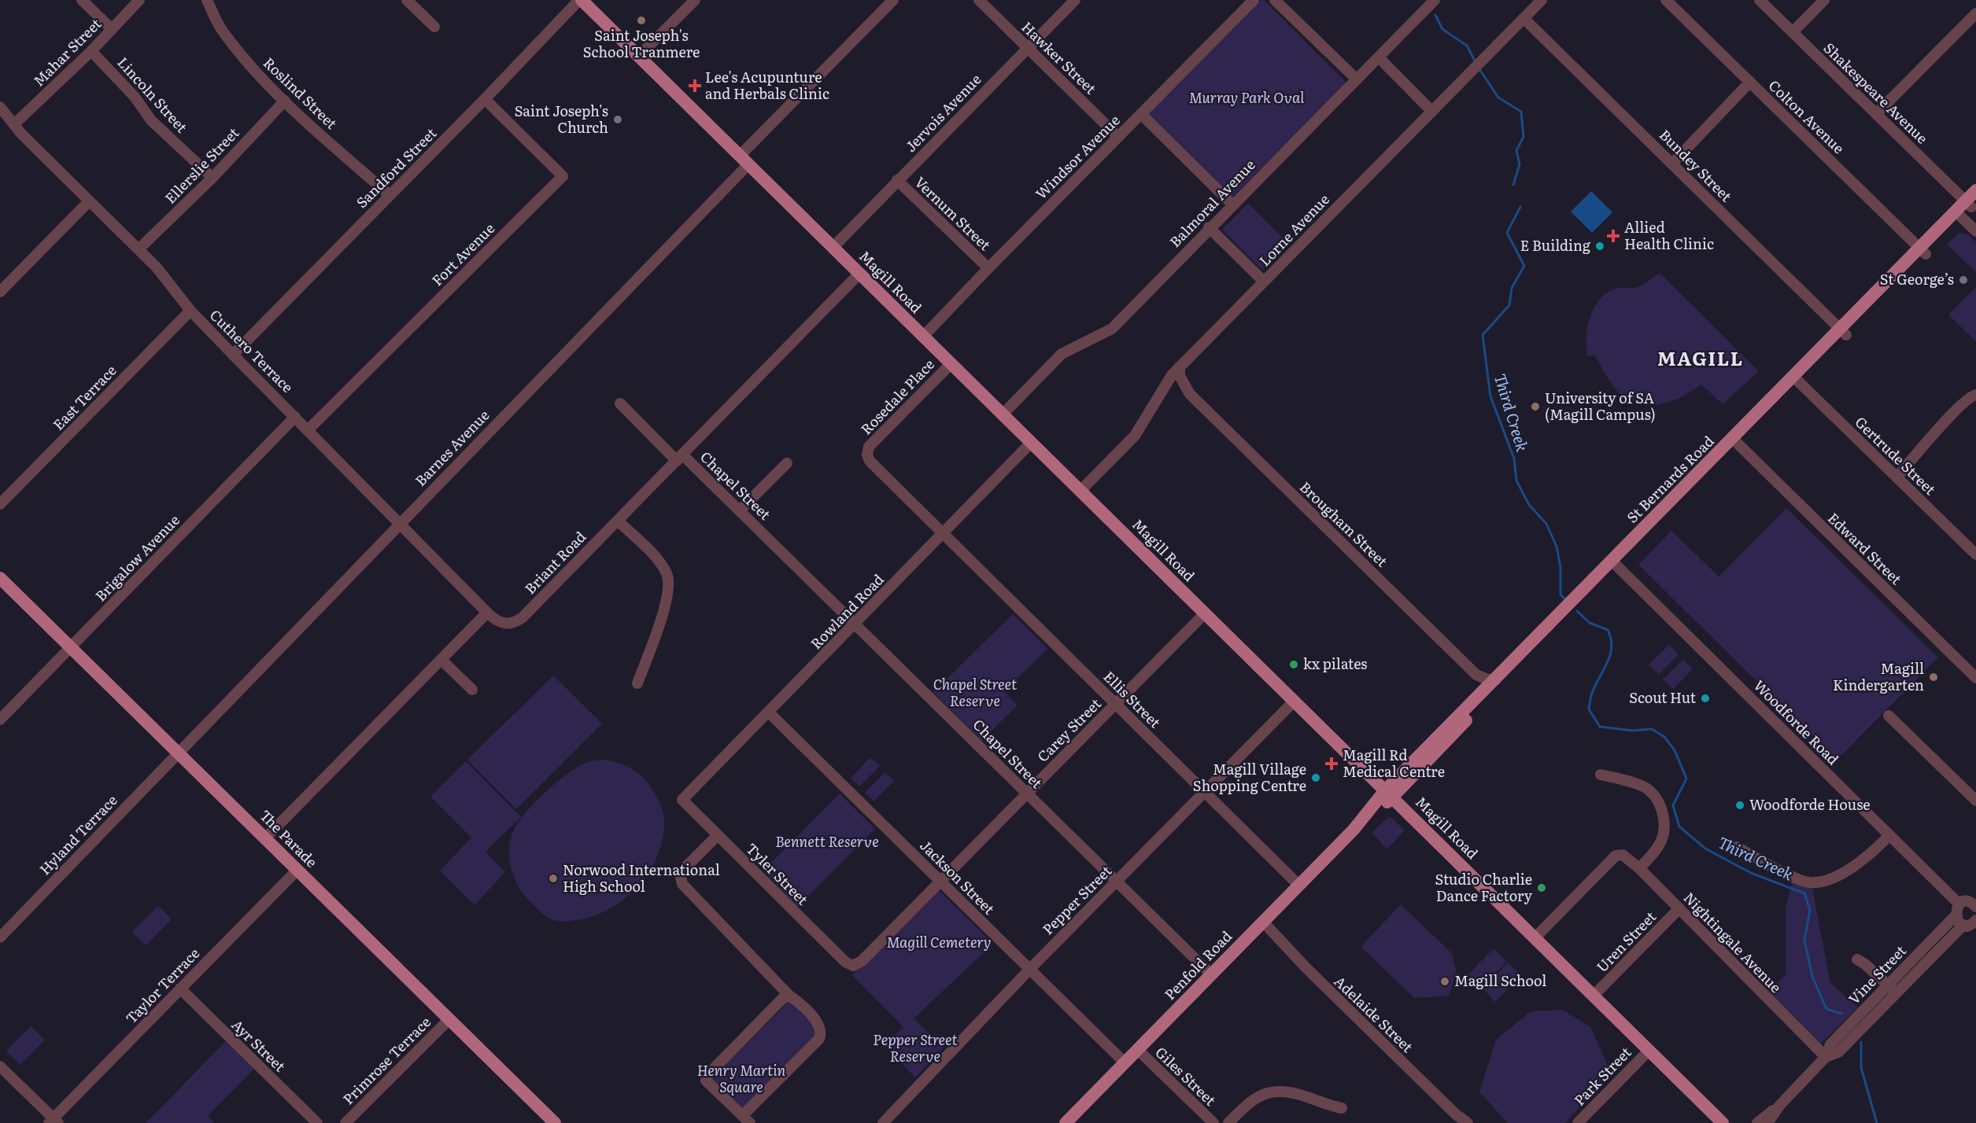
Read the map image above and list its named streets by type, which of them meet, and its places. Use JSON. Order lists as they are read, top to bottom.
{
  "streets": {
    "main road": [
      "Magill Road",
      "St Bernards Road",
      "The Parade",
      "Penfold Road"
    ],
    "street": [
      "Mahar Street",
      "Hawker Street",
      "Roslind Street",
      "Shakespeare Avenue",
      "Lincoln Street",
      "Jervois Avenue",
      "Colton Avenue",
      "Windsor Avenue",
      "Ellerslie Street",
      "Bundey Street",
      "Sandford Street",
      "Balmoral Avenue",
      "Vernum Street",
      "Lorne Avenue",
      "Fort Avenue",
      "Cuthero Terrace",
      "Rosedale Place",
      "East Terrace",
      "Barnes Avenue",
      "Gertrude Street",
      "Chapel Street",
      "Brougham Street",
      "Edward Street",
      "Brigalow Avenue",
      "Briant Road",
      "Rowland Road",
      "Ellis Street",
      "Woodforde Road",
      "Carey Street",
      "Hyland Terrace",
      "Tyler Street",
      "Jackson Street",
      "Pepper Street",
      "Uren Street",
      "Nightingale Avenue",
      "Vine Street",
      "Taylor Terrace",
      "Adelaide Street",
      "Ayr Street",
      "Primrose Terrace",
      "Giles Street",
      "Park Street"
    ]
  },
  "crossings": [
    ["Mahar Street", "Lincoln Street"],
    ["Mahar Street", "Cuthero Terrace"],
    ["Hawker Street", "Jervois Avenue"],
    ["Hawker Street", "Windsor Avenue"],
    ["Roslind Street", "Ellerslie Street"],
    ["Roslind Street", "Sandford Street"],
    ["Shakespeare Avenue", "St Bernards Road"],
    ["Lincoln Street", "Ellerslie Street"],
    ["Jervois Avenue", "Vernum Street"],
    ["Jervois Avenue", "Magill Road"],
    ["Colton Avenue", "St Bernards Road"],
    ["Windsor Avenue", "Vernum Street"],
    ["Windsor Avenue", "Magill Road"],
    ["Ellerslie Street", "Cuthero Terrace"],
    ["Bundey Street", "Lorne Avenue"],
    ["Bundey Street", "St Bernards Road"],
    ["Sandford Street", "Fort Avenue"],
    ["Sandford Street", "Magill Road"],
    ["Sandford Street", "Cuthero Terrace"],
    ["Balmoral Avenue", "Magill Road"],
    ["Lorne Avenue", "Magill Road"],
    ["Lorne Avenue", "Brougham Street"],
    ["Fort Avenue", "Cuthero Terrace"],
    ["Magill Road", "Rosedale Place"],
    ["Magill Road", "Barnes Avenue"],
    ["Magill Road", "St Bernards Road"],
    ["Magill Road", "Briant Road"],
    ["Magill Road", "Rowland Road"],
    ["Magill Road", "Carey Street"],
    ["Magill Road", "Pepper Street"],
    ["Magill Road", "Uren Street"],
    ["Magill Road", "Nightingale Avenue"],
    ["Magill Road", "Penfold Road"],
    ["Magill Road", "Park Street"],
    ["Cuthero Terrace", "East Terrace"],
    ["Cuthero Terrace", "Barnes Avenue"],
    ["Cuthero Terrace", "Brigalow Avenue"],
    ["Cuthero Terrace", "Briant Road"],
    ["Rosedale Place", "Rowland Road"],
    ["Rosedale Place", "Ellis Street"],
    ["Barnes Avenue", "Hyland Terrace"],
    ["Barnes Avenue", "The Parade"],
    ["Gertrude Street", "St Bernards Road"],
    ["St Bernards Road", "Brougham Street"],
    ["St Bernards Road", "Edward Street"],
    ["St Bernards Road", "Woodforde Road"],
    ["St Bernards Road", "Penfold Road"],
    ["Chapel Street", "Briant Road"],
    ["Chapel Street", "Rowland Road"],
    ["Chapel Street", "Carey Street"],
    ["Chapel Street", "Pepper Street"],
    ["Chapel Street", "Penfold Road"],
    ["Brigalow Avenue", "The Parade"],
    ["Rowland Road", "Ellis Street"],
    ["Rowland Road", "Tyler Street"],
    ["Rowland Road", "Jackson Street"],
    ["Ellis Street", "Carey Street"],
    ["Ellis Street", "Pepper Street"],
    ["Ellis Street", "Penfold Road"],
    ["Carey Street", "Tyler Street"],
    ["Carey Street", "Jackson Street"],
    ["Hyland Terrace", "The Parade"],
    ["The Parade", "Taylor Terrace"],
    ["The Parade", "Primrose Terrace"],
    ["Jackson Street", "Pepper Street"],
    ["Jackson Street", "Penfold Road"],
    ["Uren Street", "Nightingale Avenue"],
    ["Nightingale Avenue", "Vine Street"],
    ["Penfold Road", "Adelaide Street"],
    ["Penfold Road", "Giles Street"],
    ["Taylor Terrace", "Ayr Street"]
  ],
  "districts": ["MAGILL"],
  "water": ["Third Creek"],
  "parks": [
    "Murray Park Oval",
    "Chapel Street Reserve",
    "Bennett Reserve",
    "Magill Cemetery",
    "Pepper Street Reserve",
    "Henry Martin Square"
  ],
  "places": {
    "other": [
      "Saint Joseph's School Tranmere",
      "Saint Joseph's Church",
      "E Building",
      "St George’s",
      "University of SA (Magill Campus)",
      "kx pilates",
      "Magill Kindergarten",
      "Scout Hut",
      "Magill Village Shopping Centre",
      "Woodforde House",
      "Norwood International High School",
      "Studio Charlie Dance Factory",
      "Magill School"
    ],
    "health": ["Lee's Acupunture and Herbals Clinic", "Allied Health Clinic", "Magill Rd Medical Centre"]
  }
}
